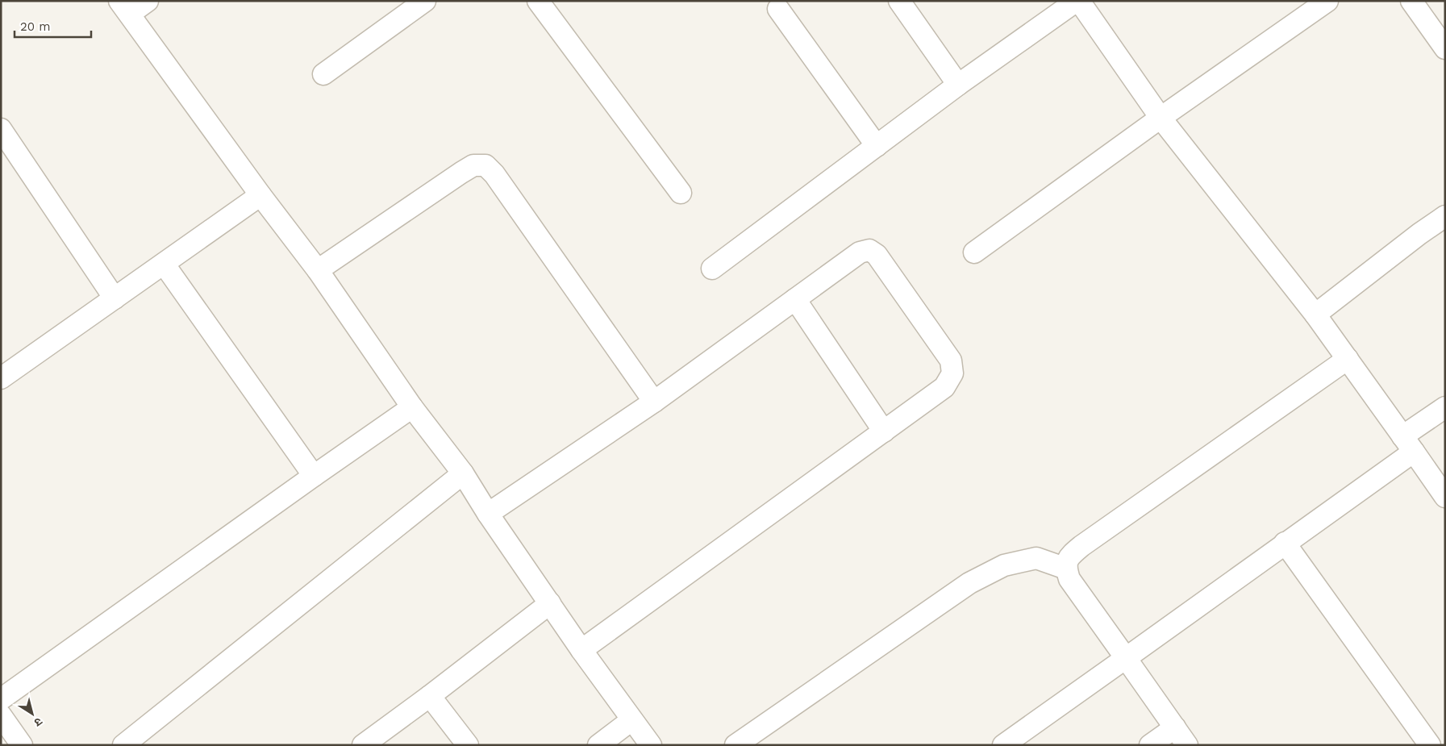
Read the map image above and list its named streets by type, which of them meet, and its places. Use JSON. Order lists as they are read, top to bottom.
{
  "scale_bar": "20 m",
  "north": "bottom right"
}
